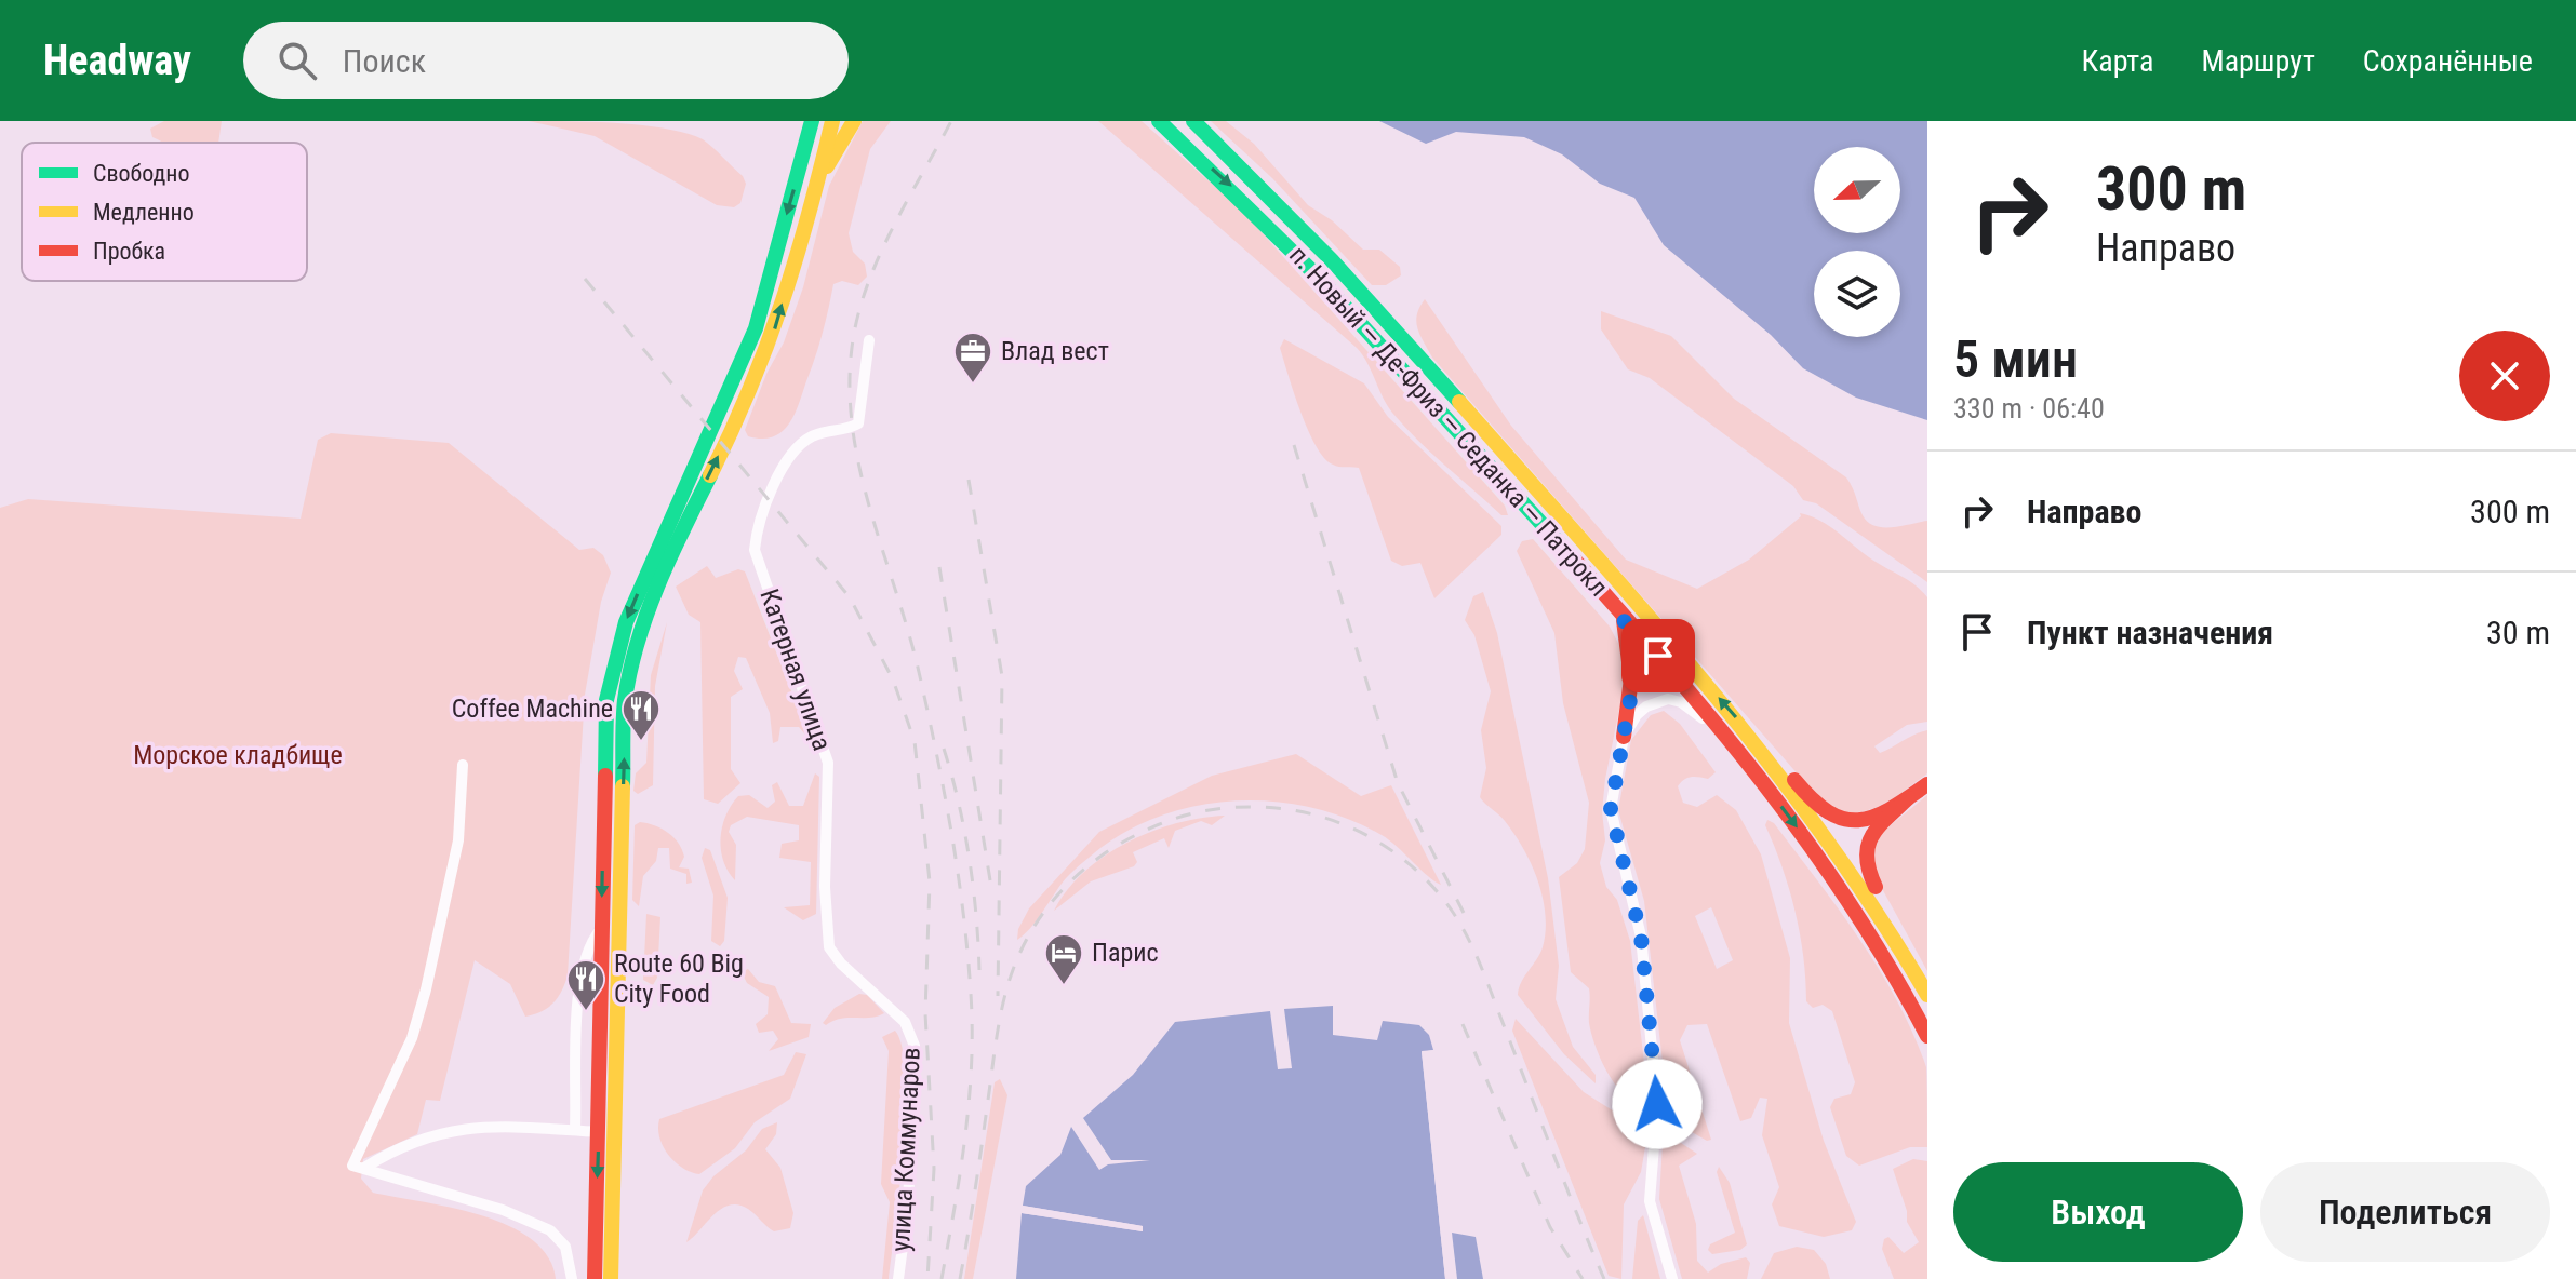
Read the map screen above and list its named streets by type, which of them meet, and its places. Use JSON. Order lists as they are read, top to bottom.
{
  "streets": {
    "main road": ["п. Новый — Де-Фриз — Седанка — Патрокл"],
    "street": ["Катерная улица", "улица Коммунаров"]
  },
  "crossings": [
    ["Катерная улица", "улица Коммунаров"]
  ],
  "parks": ["Морское кладбище"],
  "places": {
    "office": ["Влад вест"],
    "restaurant": ["Coffee Machine", "Route 60 Big City Food"],
    "hotel": ["Парис"]
  },
  "legend": ["Свободно", "Медленно", "Пробка"],
  "north": "left",
  "page": {
    "header": "Headway",
    "search": "Поиск",
    "nav": ["Карта", "Маршрут", "Сохранённые"],
    "turn": ["300 m", "Направо"],
    "heading": ["5 мин", "330 m · 06:40"],
    "list": [
      {
        "name": "Направо",
        "value": "300 m"
      },
      {
        "name": "Пункт назначения",
        "value": "30 m"
      }
    ],
    "buttons": ["Выход", "Поделиться"]
  }
}
